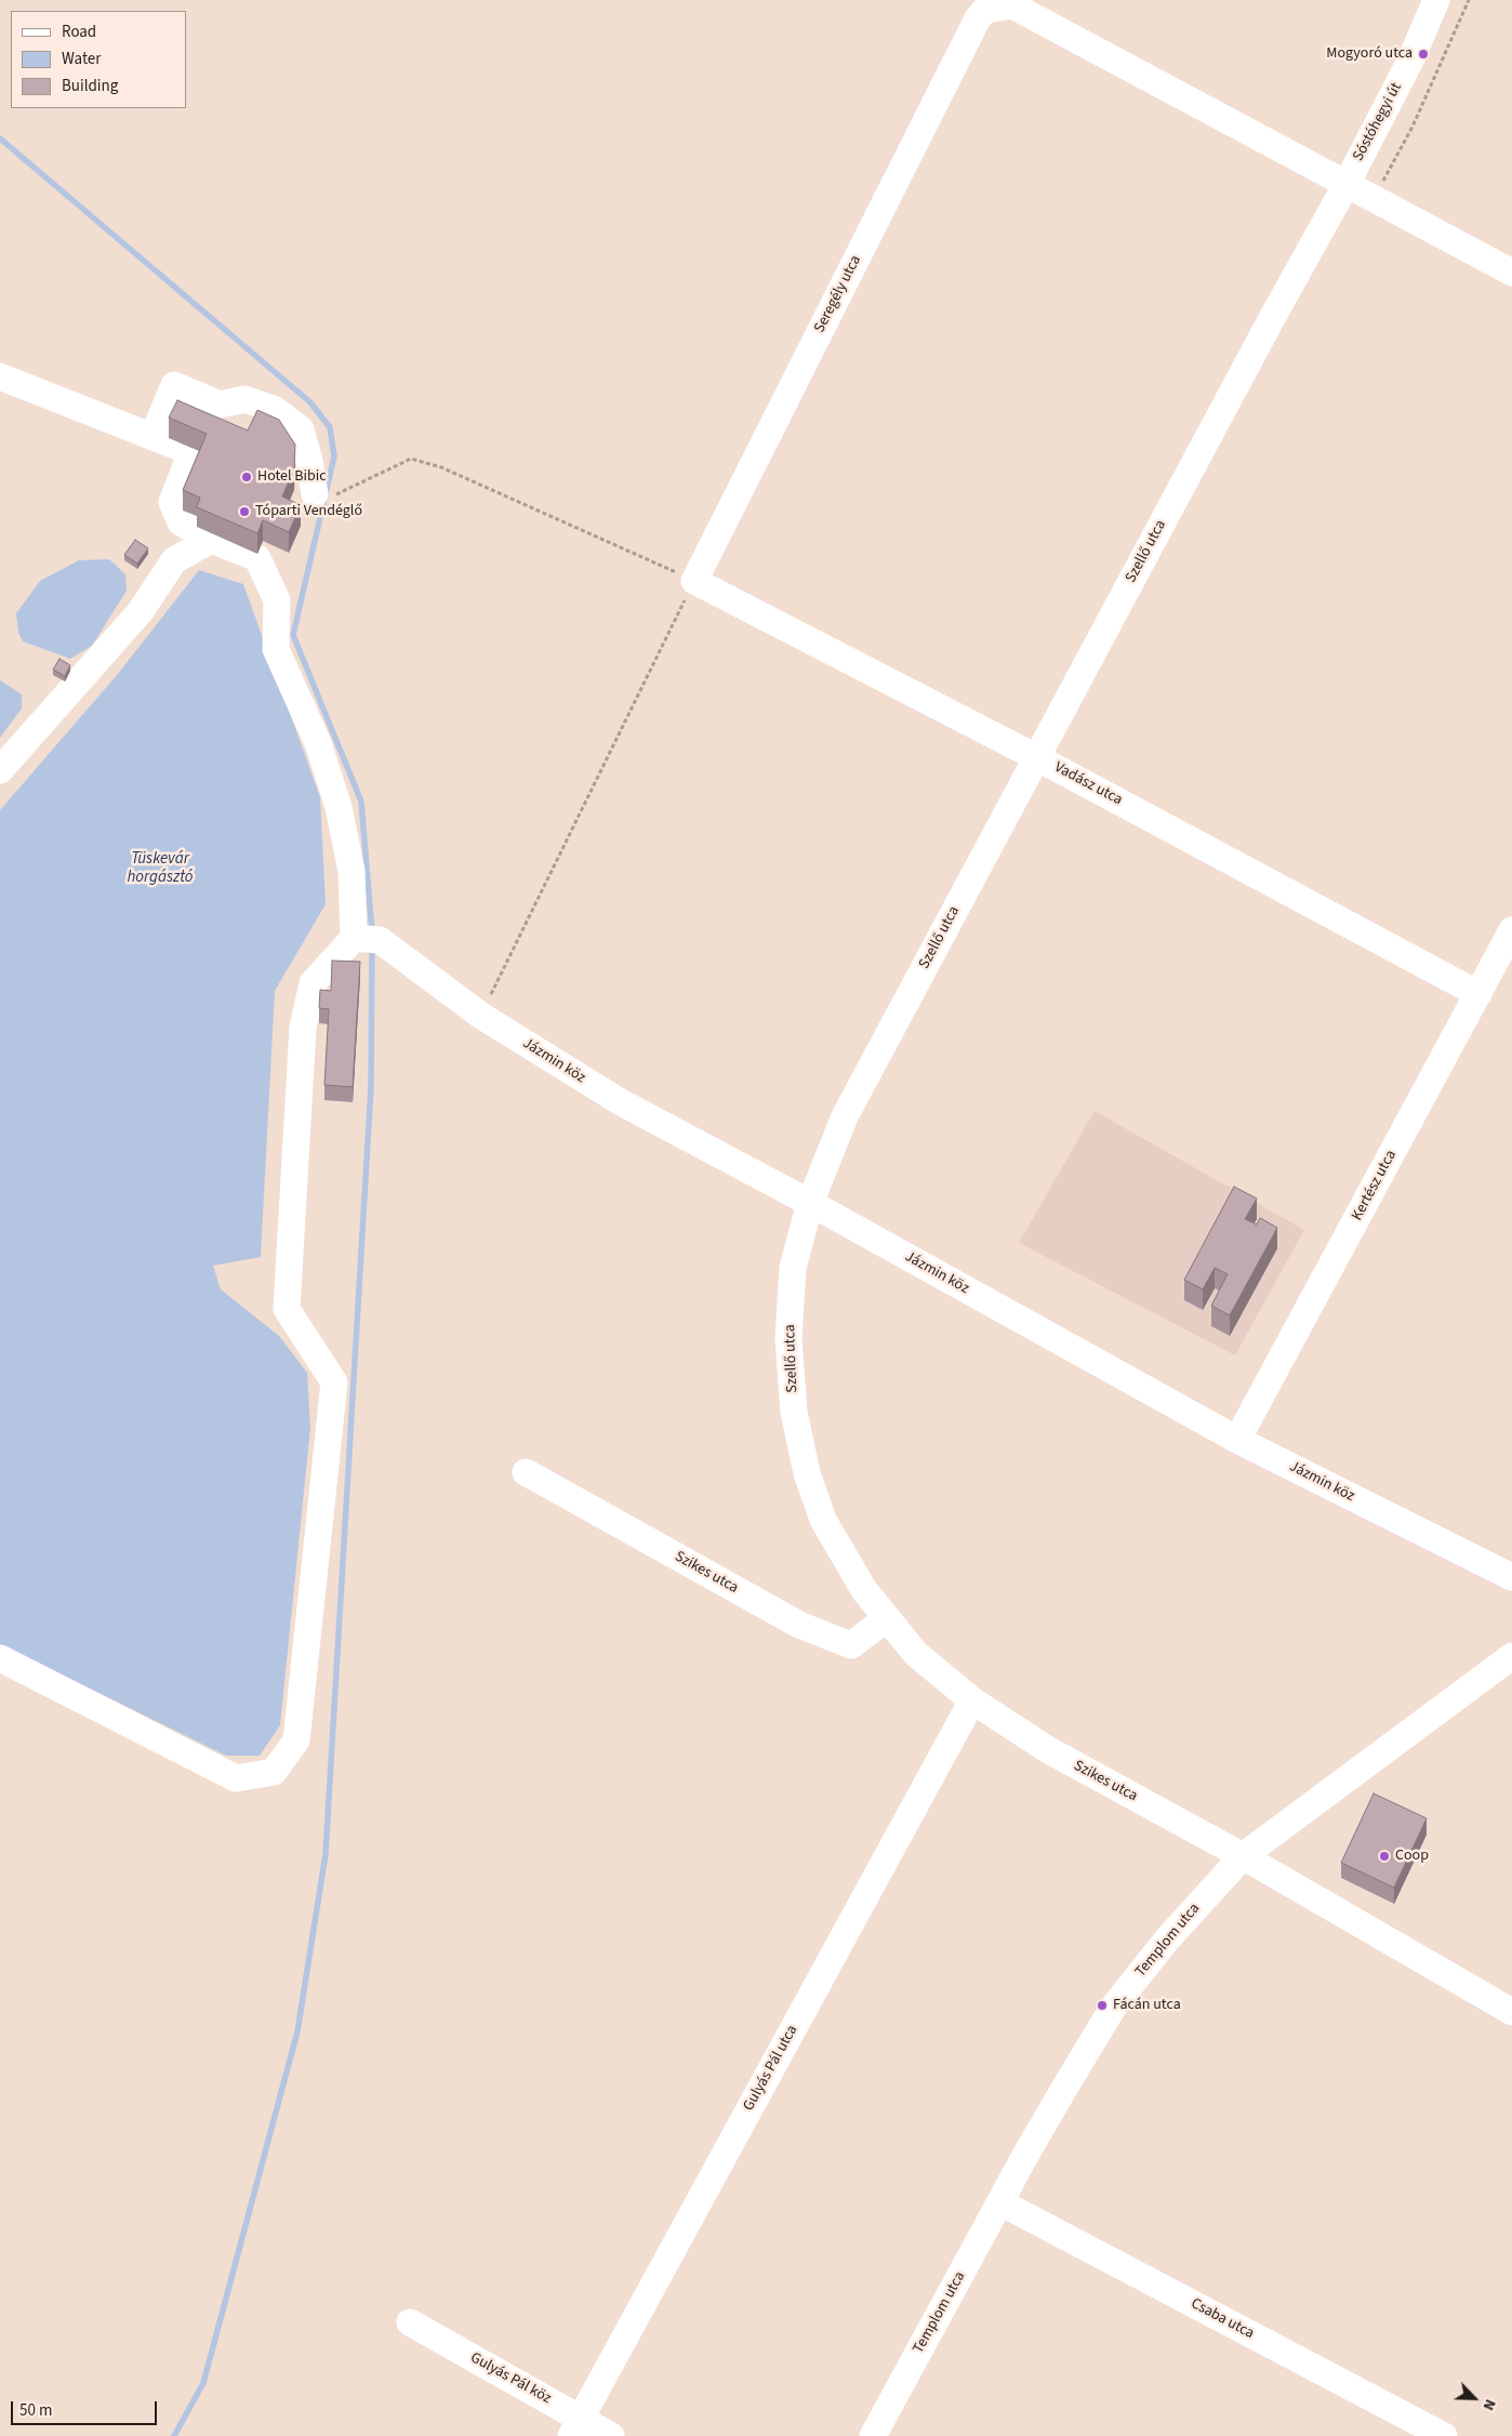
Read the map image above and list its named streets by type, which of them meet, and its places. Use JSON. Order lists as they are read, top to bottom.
{
  "streets": {
    "street": [
      "Sóstóhegyi út",
      "Seregély utca",
      "Szellő utca",
      "Vadász utca",
      "Jázmin köz",
      "Kertész utca",
      "Szikes utca",
      "Templom utca",
      "Gulyás Pál utca",
      "Csaba utca",
      "Gulyás Pál köz"
    ]
  },
  "crossings": [
    ["Sóstóhegyi út", "Szellő utca"],
    ["Seregély utca", "Vadász utca"],
    ["Szellő utca", "Vadász utca"],
    ["Szellő utca", "Jázmin köz"],
    ["Szellő utca", "Szikes utca"],
    ["Szellő utca", "Gulyás Pál utca"],
    ["Vadász utca", "Kertész utca"],
    ["Jázmin köz", "Kertész utca"],
    ["Szikes utca", "Templom utca"],
    ["Szikes utca", "Gulyás Pál utca"],
    ["Templom utca", "Csaba utca"],
    ["Gulyás Pál utca", "Gulyás Pál köz"]
  ],
  "water": ["Tüskevár horgásztó"],
  "places": [
    "Mogyoró utca",
    "Hotel Bibic",
    "Tóparti Vendéglő",
    "Coop",
    "Fácán utca"
  ],
  "legend": ["Road", "Water", "Building"],
  "scale_bar": "50 m",
  "north": "bottom right"
}
